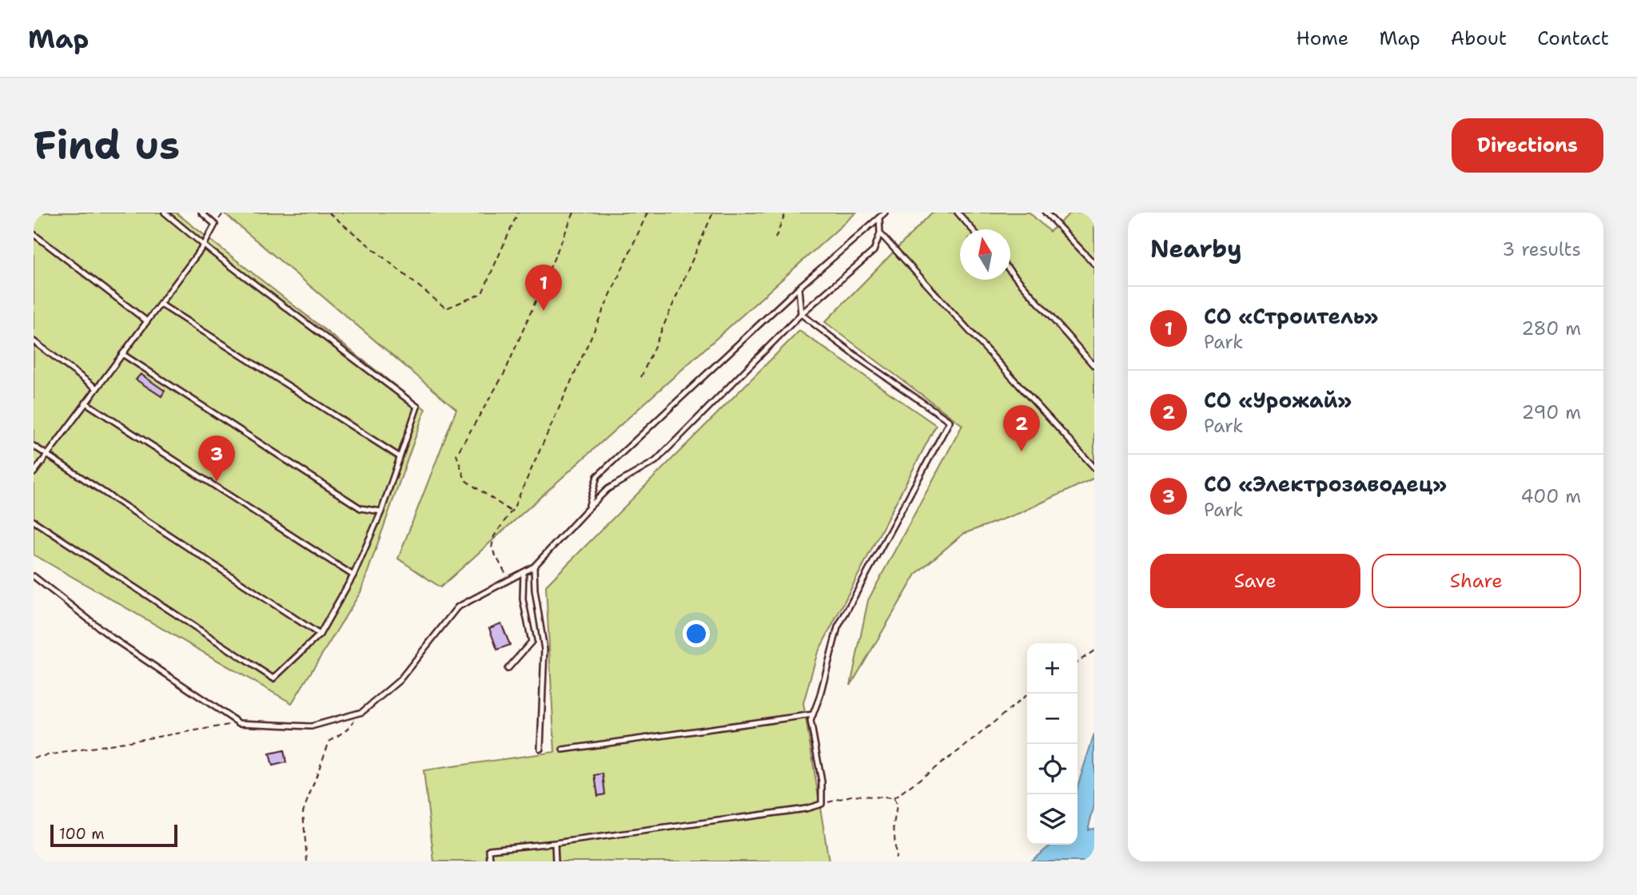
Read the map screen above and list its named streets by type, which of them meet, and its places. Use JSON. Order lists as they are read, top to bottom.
{
  "scale_bar": "100 m",
  "north": "top",
  "page": {
    "header": "Map",
    "nav": [
      "Home",
      "Map",
      "About",
      "Contact"
    ],
    "buttons": [
      "Directions",
      ["Save", "Share"]
    ],
    "title": "Find us",
    "heading": ["Nearby", "3 results"],
    "pins": ["1", "2", "3"],
    "list": [
      {
        "mark": "1",
        "name": "СО «Строитель»",
        "note": "Park",
        "value": "280 m"
      },
      {
        "mark": "2",
        "name": "СО «Урожай»",
        "note": "Park",
        "value": "290 m"
      },
      {
        "mark": "3",
        "name": "СО «Электрозаводец»",
        "note": "Park",
        "value": "400 m"
      }
    ],
    "map_buttons": ["+", "−"],
    "scale": "100 m"
  }
}
